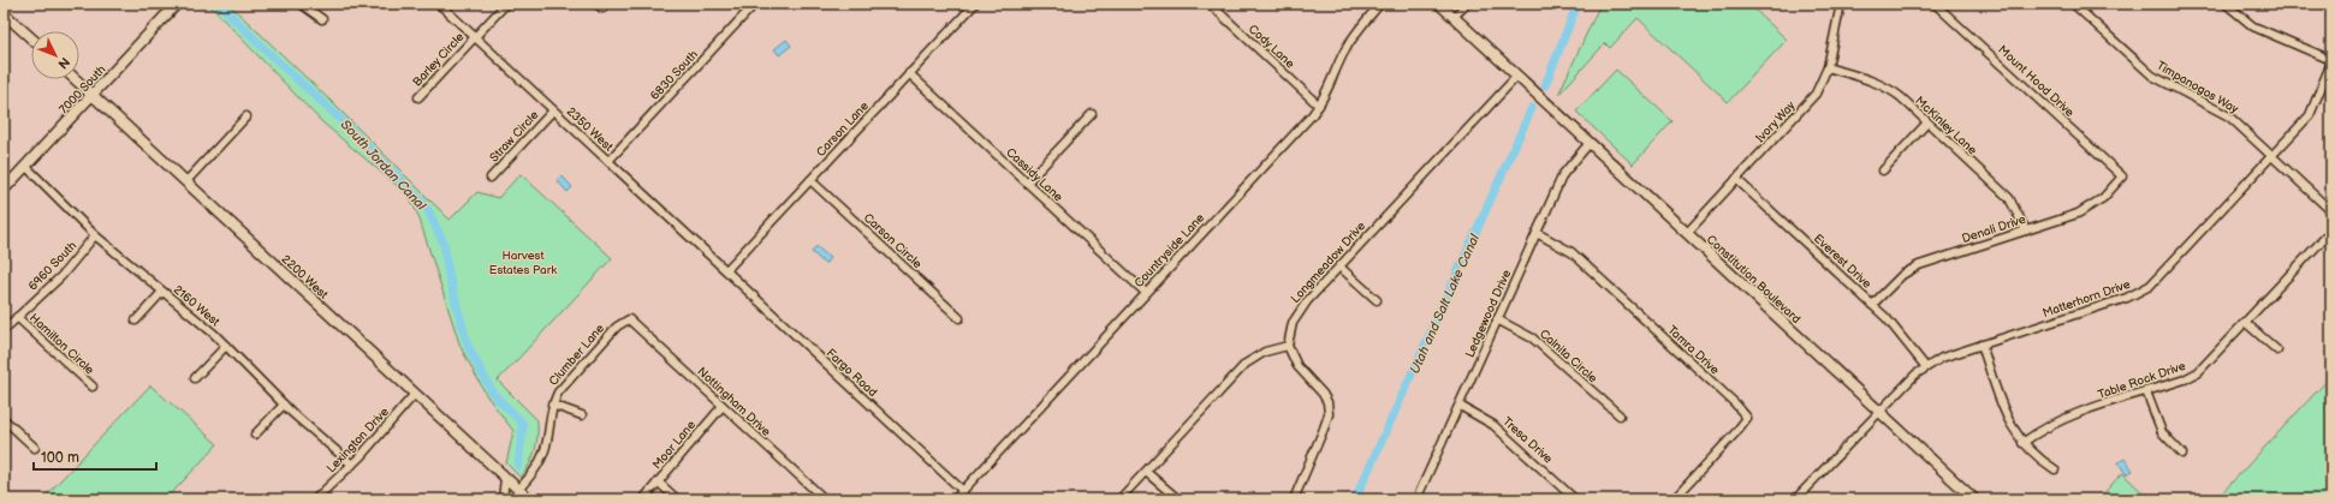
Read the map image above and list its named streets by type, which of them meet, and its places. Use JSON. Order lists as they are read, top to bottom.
{
  "streets": {
    "main road": ["7000 South", "2200 West", "Constitution Boulevard"],
    "street": [
      "Cody Lane",
      "Barley Circle",
      "6830 South",
      "Mount Hood Drive",
      "Timpanogos Way",
      "Ivory Way",
      "McKinley Lane",
      "2350 West",
      "Carson Lane",
      "Straw Circle",
      "Cassidy Lane",
      "Denali Drive",
      "Carson Circle",
      "Countryside Lane",
      "Everest Drive",
      "Longmeadow Drive",
      "6960 South",
      "Matterhorn Drive",
      "2160 West",
      "Ledgewood Drive",
      "Hamilton Circle",
      "Tamra Drive",
      "Clumber Lane",
      "Calnita Circle",
      "Fargo Road",
      "Table Rock Drive",
      "Nottingham Drive",
      "Lexington Drive",
      "Tresa Drive",
      "Moor Lane"
    ]
  },
  "crossings": [
    ["Cody Lane", "Countryside Lane"],
    ["Barley Circle", "2350 West"],
    ["6830 South", "2350 West"],
    ["Mount Hood Drive", "Denali Drive"],
    ["Timpanogos Way", "Matterhorn Drive"],
    ["7000 South", "2200 West"],
    ["7000 South", "2160 West"],
    ["Ivory Way", "McKinley Lane"],
    ["Ivory Way", "Everest Drive"],
    ["Ivory Way", "Constitution Boulevard"],
    ["McKinley Lane", "Denali Drive"],
    ["2350 West", "Carson Lane"],
    ["2350 West", "Straw Circle"],
    ["2350 West", "Fargo Road"],
    ["Carson Lane", "Cassidy Lane"],
    ["Carson Lane", "Carson Circle"],
    ["Carson Lane", "Fargo Road"],
    ["Cassidy Lane", "Countryside Lane"],
    ["Denali Drive", "Everest Drive"],
    ["Countryside Lane", "Fargo Road"],
    ["Everest Drive", "Matterhorn Drive"],
    ["Longmeadow Drive", "Constitution Boulevard"],
    ["6960 South", "2160 West"],
    ["6960 South", "Hamilton Circle"],
    ["2200 West", "Clumber Lane"],
    ["2200 West", "Lexington Drive"],
    ["Constitution Boulevard", "Matterhorn Drive"],
    ["Constitution Boulevard", "Ledgewood Drive"],
    ["2160 West", "Lexington Drive"],
    ["Ledgewood Drive", "Tamra Drive"],
    ["Ledgewood Drive", "Calnita Circle"],
    ["Ledgewood Drive", "Tresa Drive"],
    ["Clumber Lane", "Nottingham Drive"],
    ["Nottingham Drive", "Moor Lane"]
  ],
  "water": ["South Jordan Canal", "Utah and Salt Lake Canal"],
  "parks": ["Harvest Estates Park"],
  "scale_bar": "100 m",
  "north": "bottom right"
}
